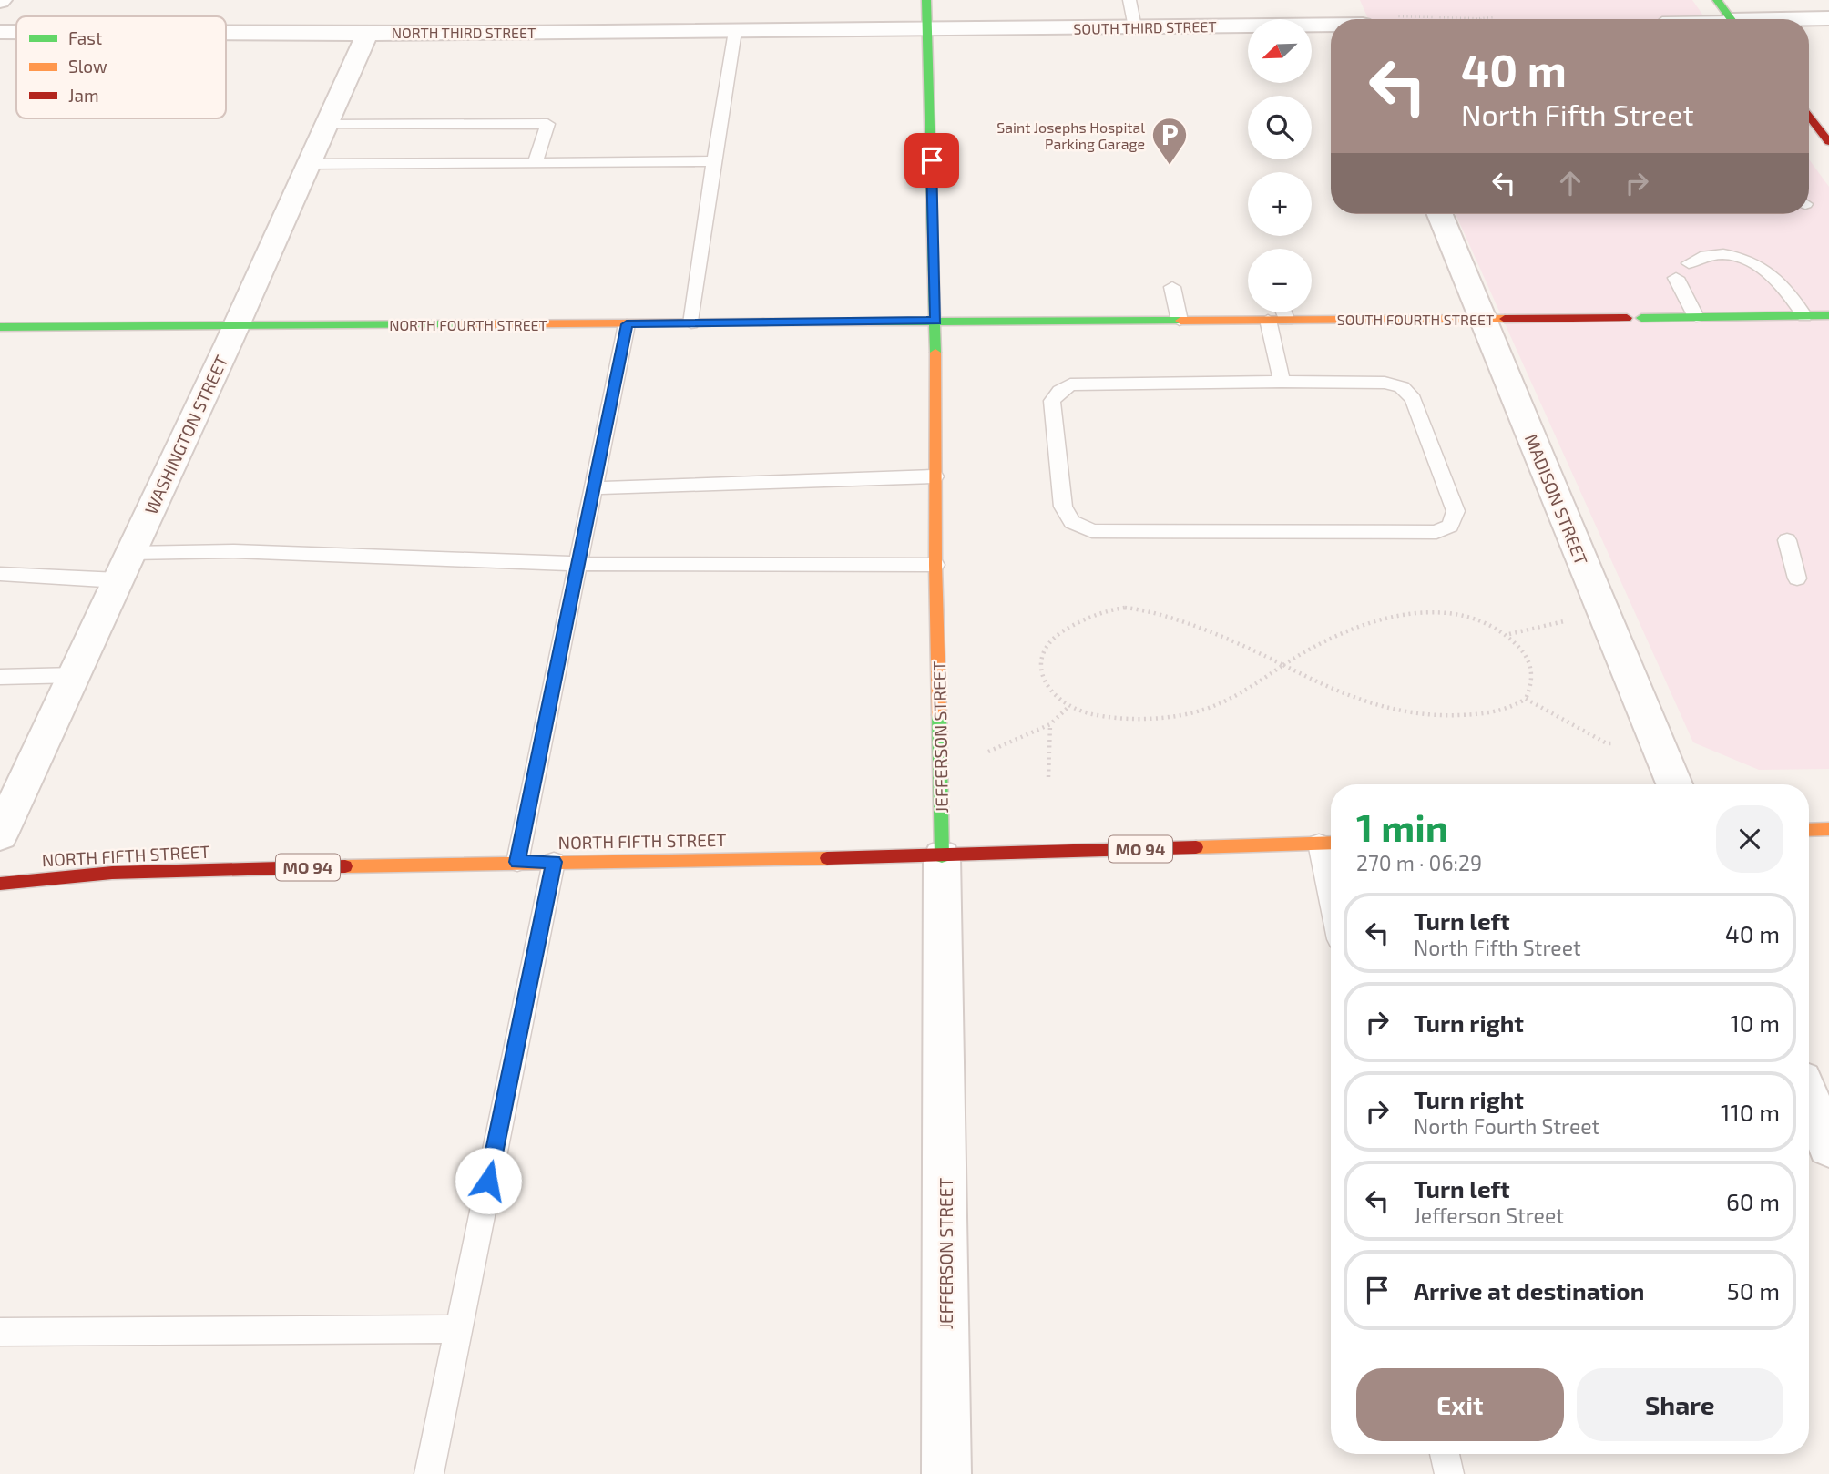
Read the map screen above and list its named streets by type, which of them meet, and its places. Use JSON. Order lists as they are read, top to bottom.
{
  "streets": {
    "street": [
      "SOUTH THIRD STREET",
      "NORTH THIRD STREET",
      "SOUTH FOURTH STREET",
      "NORTH FOURTH STREET",
      "WASHINGTON STREET",
      "MADISON STREET",
      "JEFFERSON STREET",
      "NORTH FIFTH STREET",
      "MO 94"
    ]
  },
  "crossings": [
    ["SOUTH THIRD STREET", "NORTH THIRD STREET"],
    ["SOUTH THIRD STREET", "JEFFERSON STREET"],
    ["NORTH THIRD STREET", "WASHINGTON STREET"],
    ["NORTH THIRD STREET", "JEFFERSON STREET"],
    ["SOUTH FOURTH STREET", "NORTH FOURTH STREET"],
    ["SOUTH FOURTH STREET", "MADISON STREET"],
    ["SOUTH FOURTH STREET", "JEFFERSON STREET"],
    ["NORTH FOURTH STREET", "WASHINGTON STREET"],
    ["NORTH FOURTH STREET", "JEFFERSON STREET"],
    ["JEFFERSON STREET", "NORTH FIFTH STREET"],
    ["JEFFERSON STREET", "MO 94"],
    ["NORTH FIFTH STREET", "MO 94"]
  ],
  "places": {
    "parking": ["Saint Josephs Hospital Parking Garage"]
  },
  "legend": ["Fast", "Slow", "Jam"],
  "north": "bottom left",
  "page": {
    "map_buttons": ["+", "−"],
    "turn": ["40 m", "North Fifth Street"],
    "heading": ["1 min", "270 m · 06:29"],
    "list": [
      {
        "name": "Turn left",
        "note": "North Fifth Street",
        "value": "40 m"
      },
      {
        "name": "Turn right",
        "value": "10 m"
      },
      {
        "name": "Turn right",
        "note": "North Fourth Street",
        "value": "110 m"
      },
      {
        "name": "Turn left",
        "note": "Jefferson Street",
        "value": "60 m"
      },
      {
        "name": "Arrive at destination",
        "value": "50 m"
      }
    ],
    "buttons": ["Exit", "Share"]
  }
}
